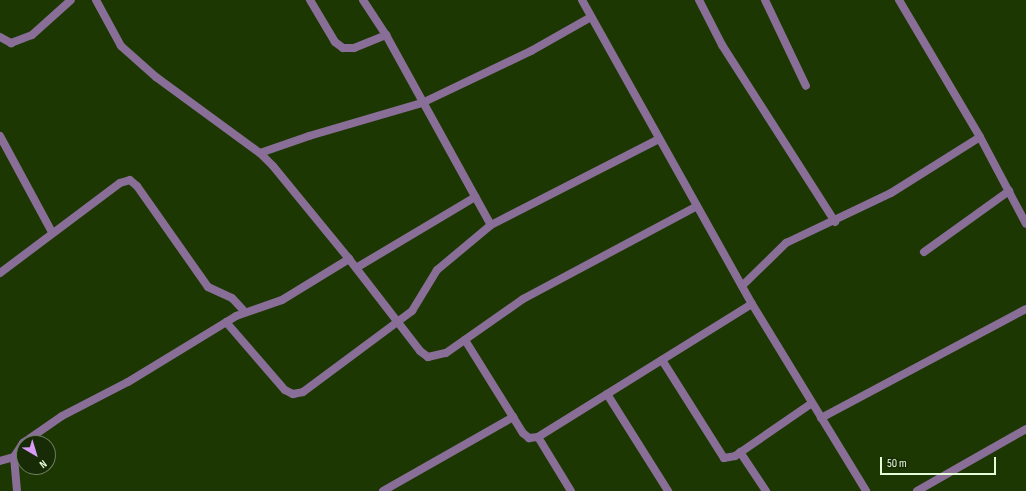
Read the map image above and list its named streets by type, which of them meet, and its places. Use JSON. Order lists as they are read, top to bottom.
{
  "scale_bar": "50 m",
  "north": "bottom right"
}
